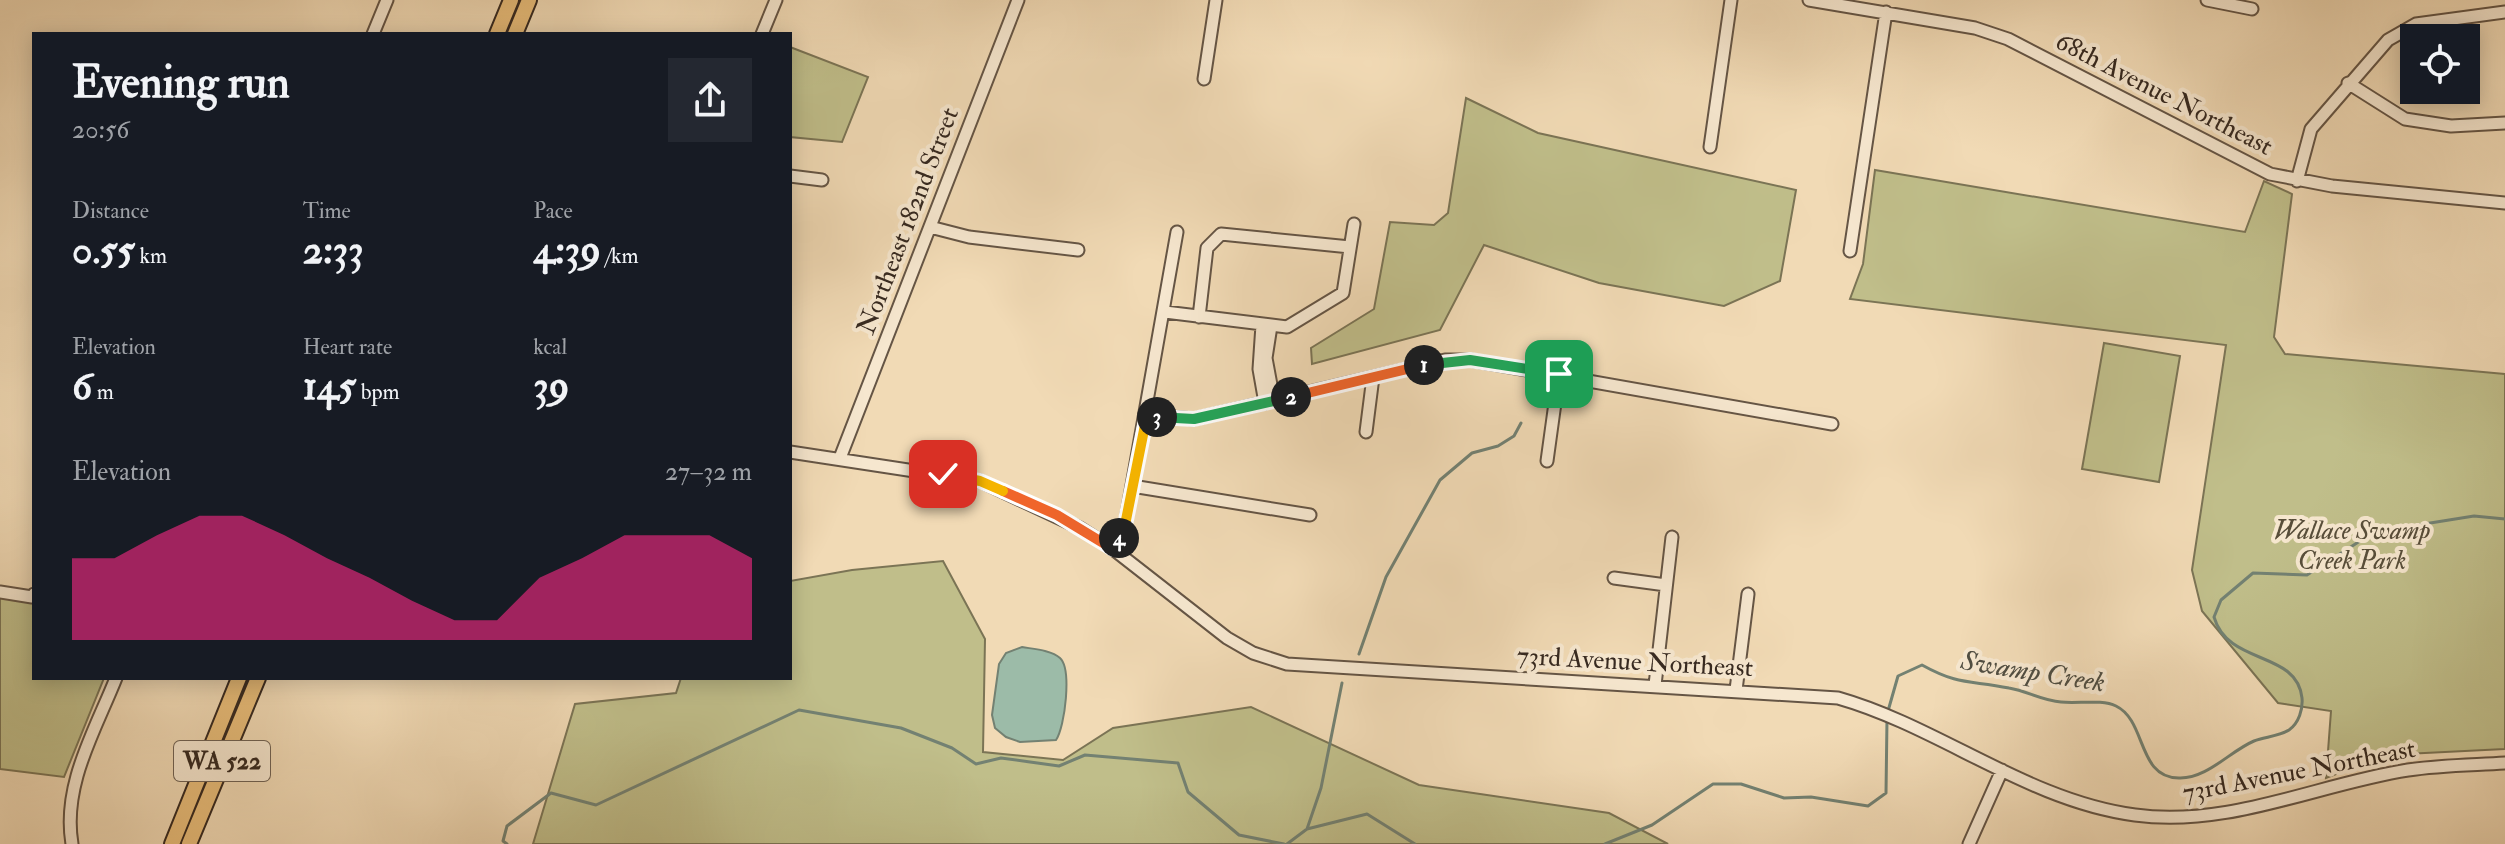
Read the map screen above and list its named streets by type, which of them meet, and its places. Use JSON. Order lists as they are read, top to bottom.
{
  "streets": {
    "main road": ["WA 522"],
    "street": ["68th Avenue Northeast", "Northeast 182nd Street", "73rd Avenue Northeast"]
  },
  "crossings": [
    ["Northeast 182nd Street", "73rd Avenue Northeast"]
  ],
  "water": ["Swamp Creek"],
  "parks": ["Wallace Swamp Creek Park"],
  "page": {
    "heading": ["Evening run", "20:56"],
    "stats": [
      ["Distance", "0.55 km"],
      ["Time", "2:33"],
      ["Pace", "4:39 /km"],
      ["Elevation", "6 m"],
      ["Heart rate", "145 bpm"],
      ["kcal", "39"]
    ],
    "pins": [
      "1",
      "2",
      "3",
      "4"
    ],
    "chart": ["Elevation", "27–32 m"]
  }
}
